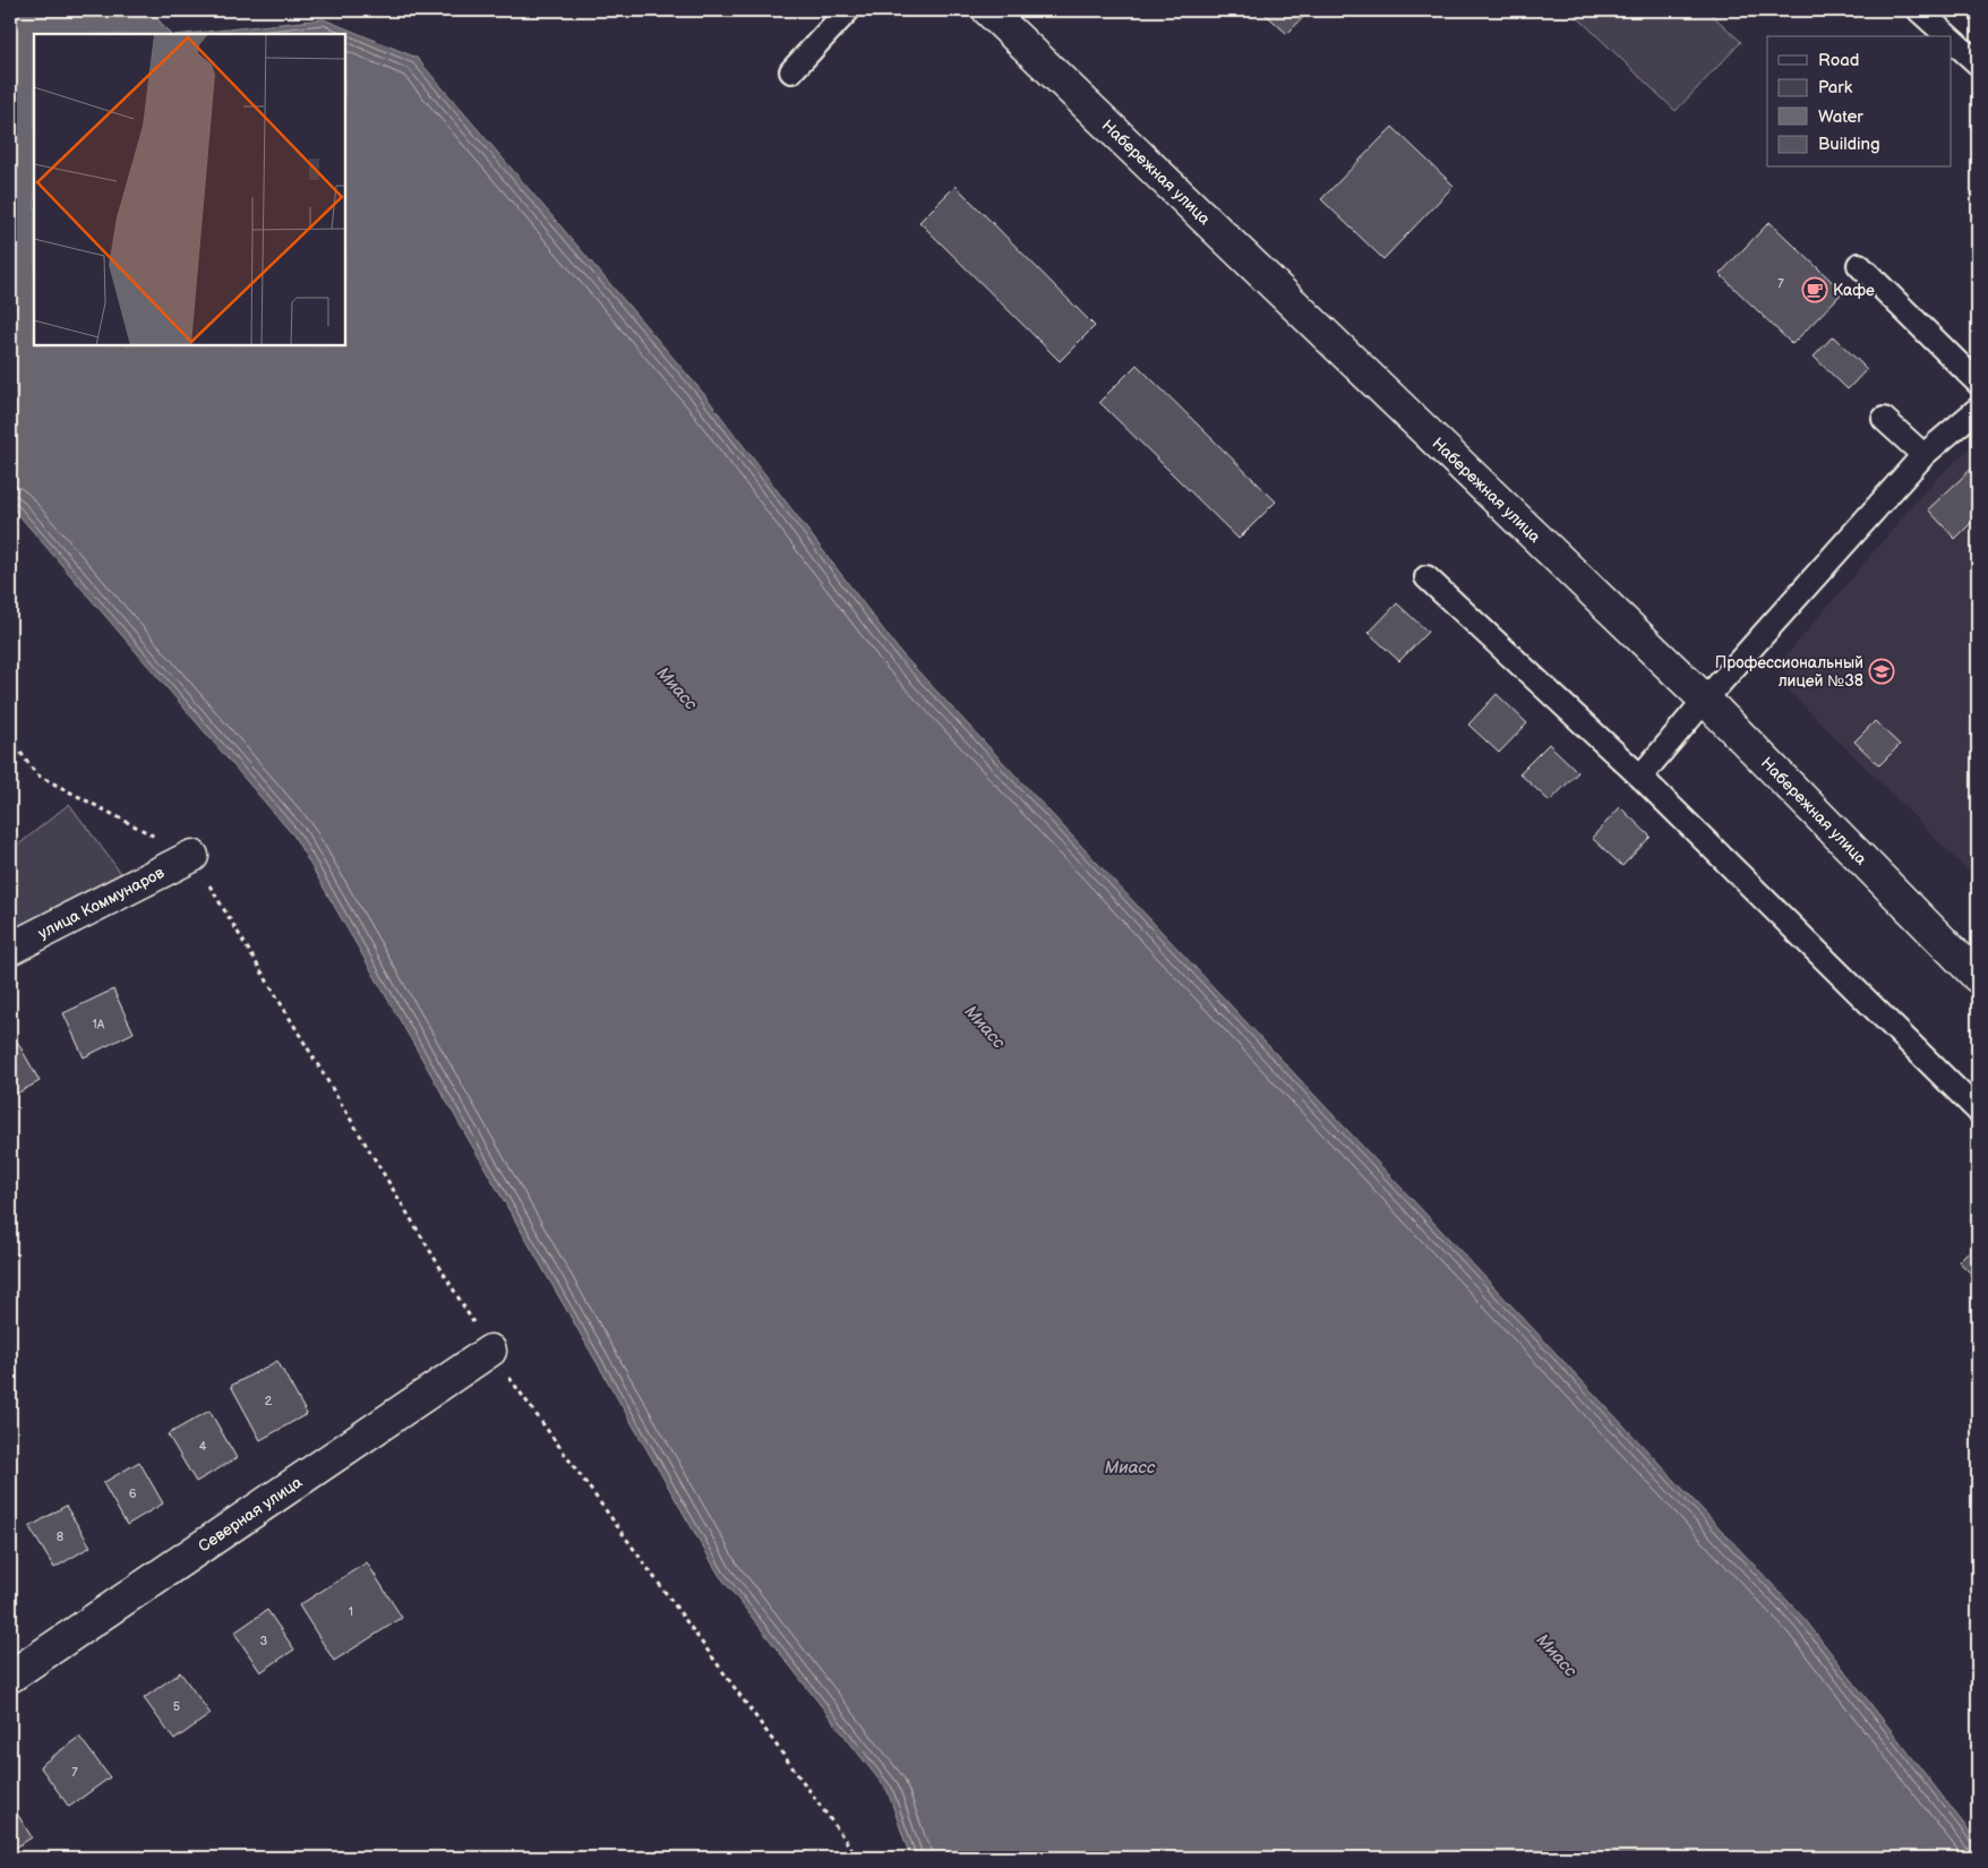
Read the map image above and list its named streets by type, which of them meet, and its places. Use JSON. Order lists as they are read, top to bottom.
{
  "streets": {
    "street": ["Набережная улица", "улица Коммунаров", "Северная улица"]
  },
  "water": ["Миасс"],
  "places": {
    "cafe": ["Кафе"],
    "school or university": ["Профессиональный лицей №38"]
  },
  "house_numbers": [
    "7",
    "1А",
    "2",
    "4",
    "6",
    "8",
    "1",
    "3",
    "5",
    "7"
  ],
  "legend": [
    "Road",
    "Park",
    "Water",
    "Building"
  ]
}
